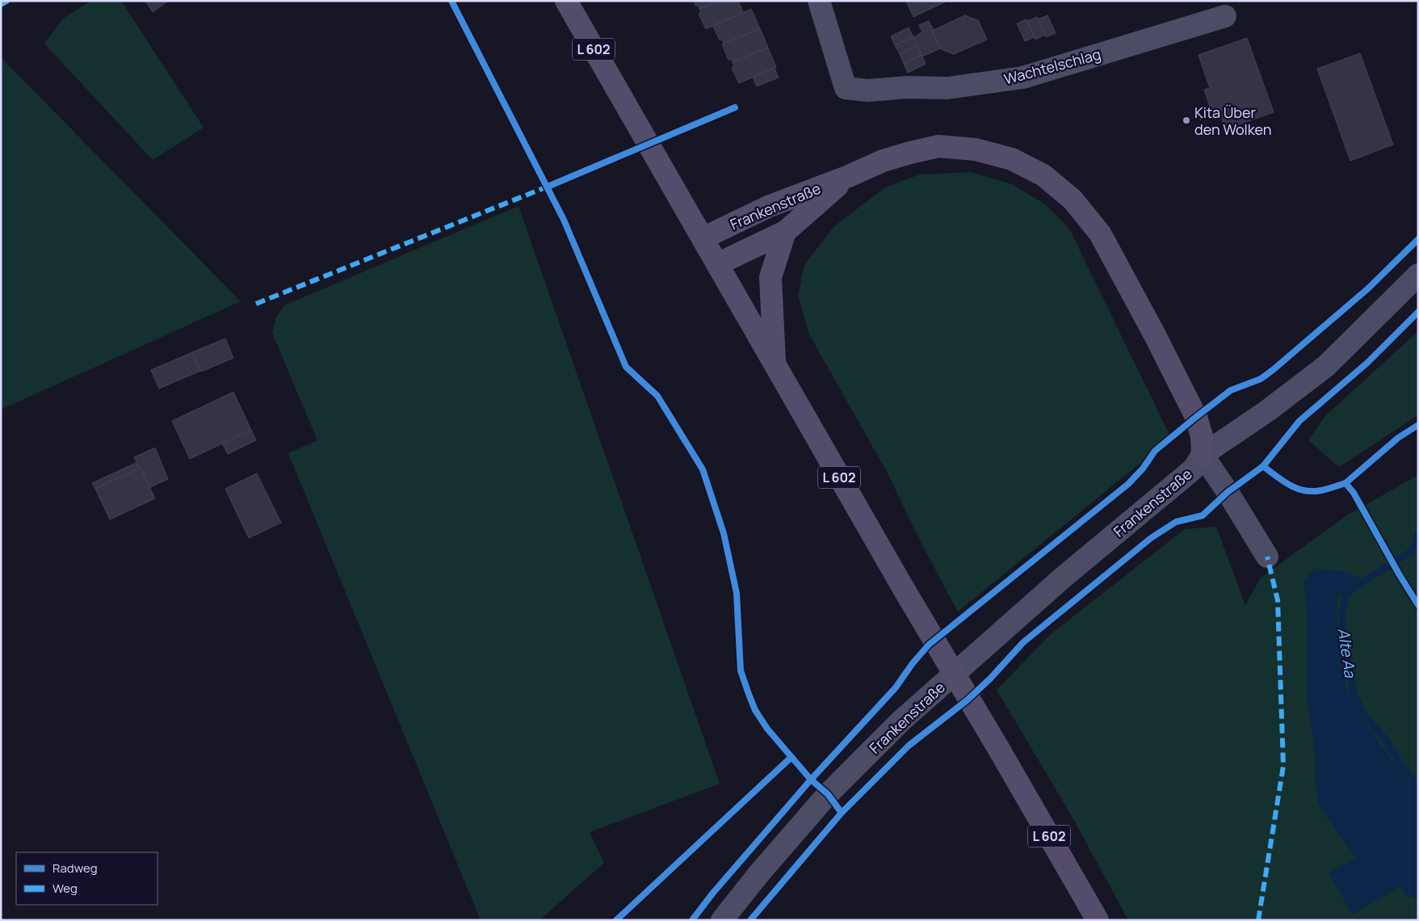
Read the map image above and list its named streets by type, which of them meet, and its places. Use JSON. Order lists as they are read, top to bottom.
{
  "streets": {
    "main road": ["L 602", "Frankenstraße"],
    "street": ["Wachtelschlag"]
  },
  "crossings": [
    ["L 602", "Frankenstraße"]
  ],
  "water": ["Alte Aa"],
  "places": ["Kita Über den Wolken"],
  "legend": ["Radweg", "Weg"]
}
